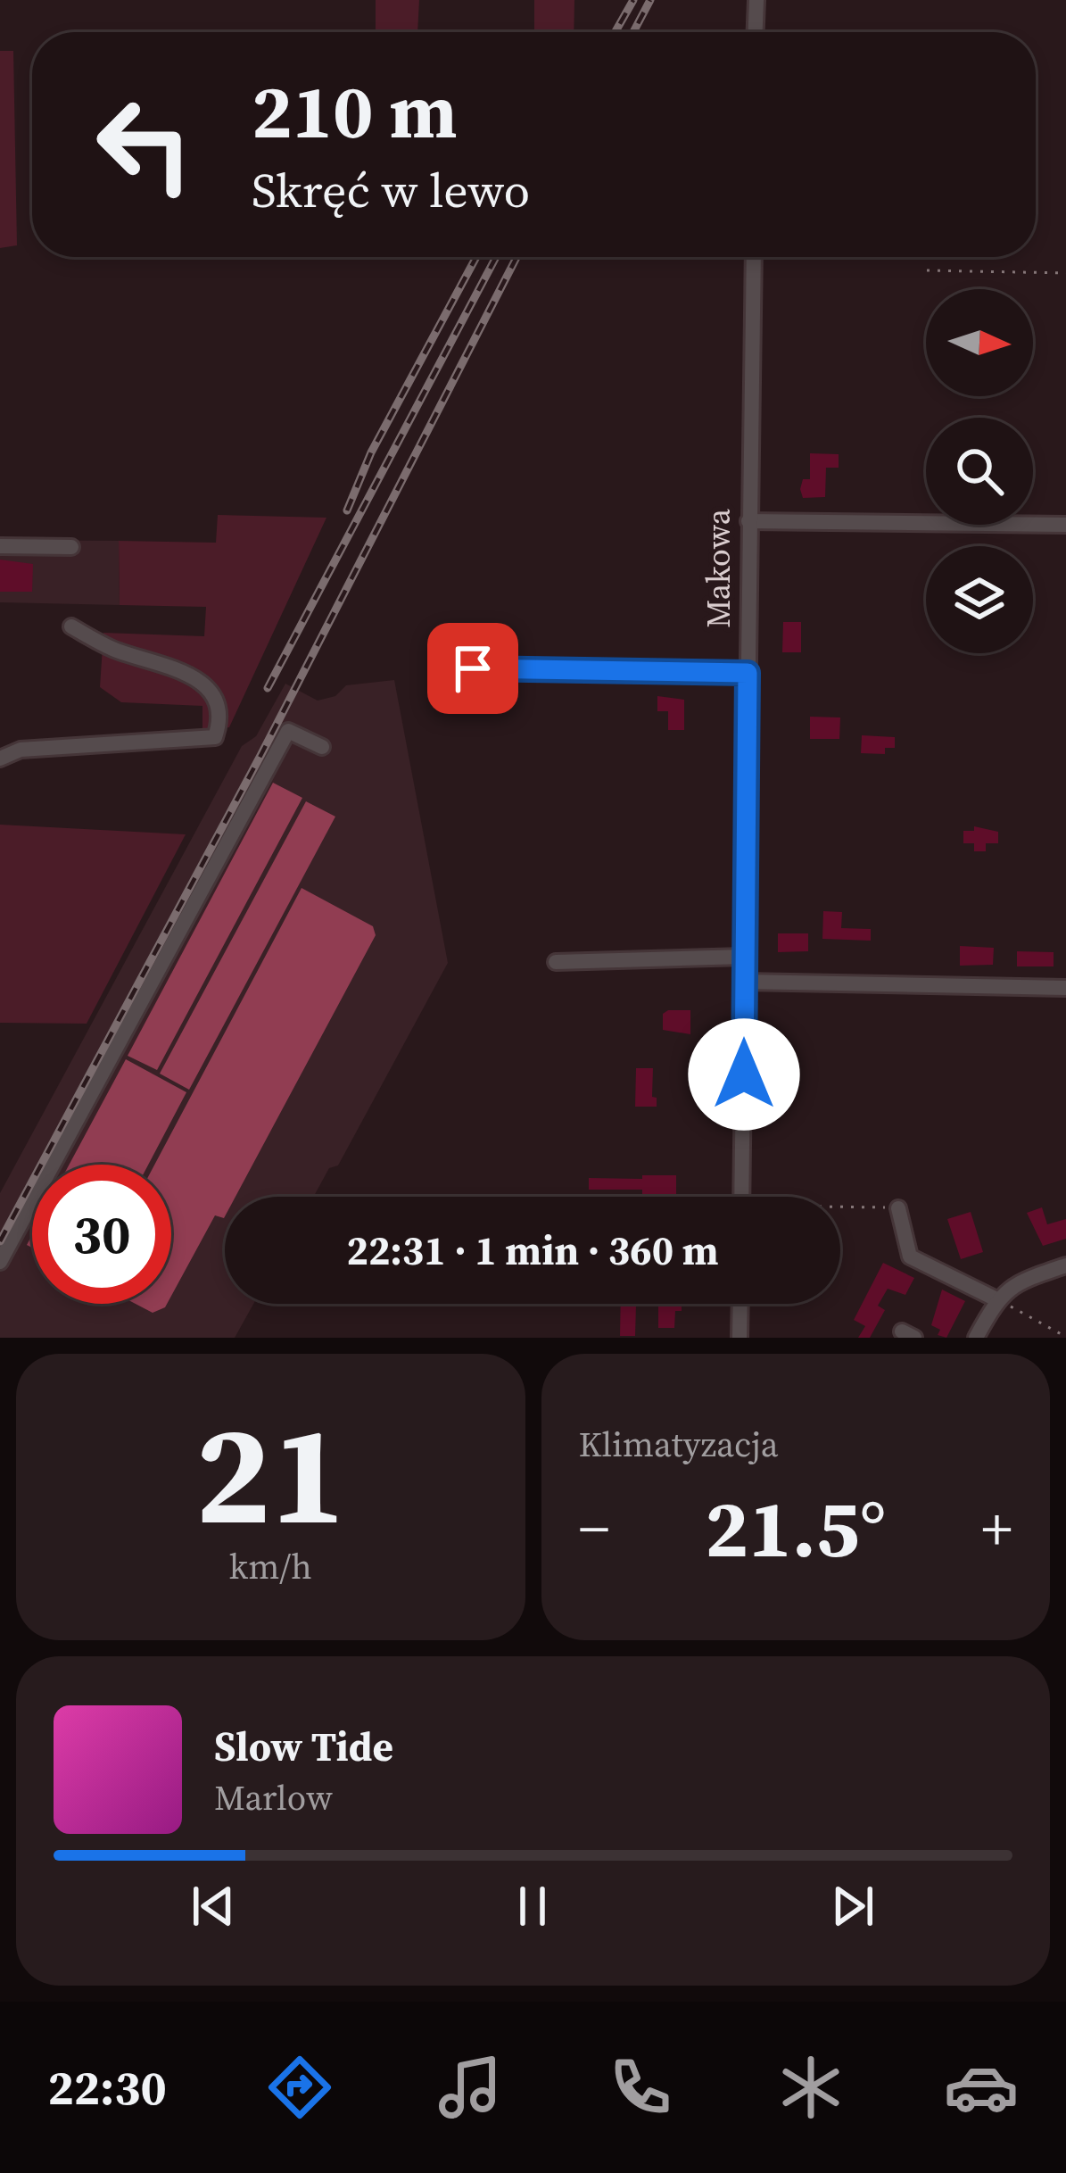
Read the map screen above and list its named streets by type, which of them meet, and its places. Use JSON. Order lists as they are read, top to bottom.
{
  "streets": {
    "street": ["Makowa"]
  },
  "north": "right",
  "page": {
    "turn": ["210 m", "Skręć w lewo"],
    "limit": "30",
    "trip": "22:31 · 1 min · 360 m",
    "tile": [
      ["21", "km/h"],
      "Klimatyzacja"
    ],
    "heat": ["−", "21.5°", "+"],
    "song": ["Slow Tide", "Marlow"],
    "tabs": "22:30"
  }
}
